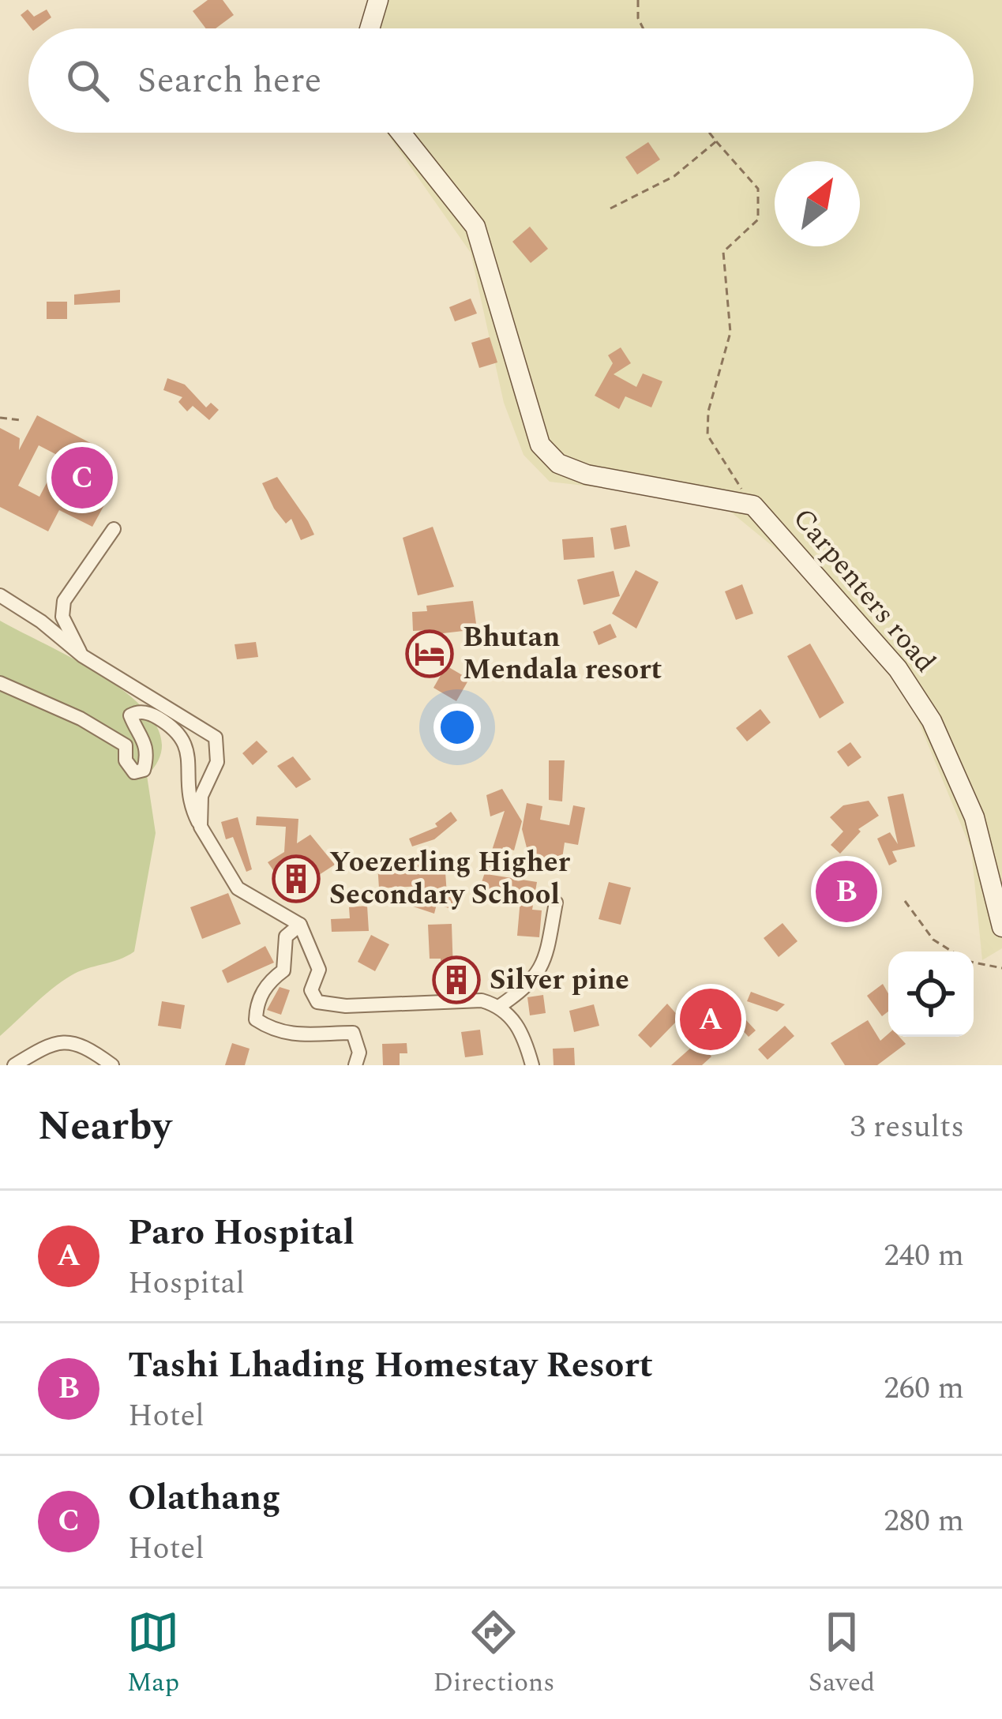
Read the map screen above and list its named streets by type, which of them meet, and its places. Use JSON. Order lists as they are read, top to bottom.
{
  "streets": {
    "street": ["Carpenters road"]
  },
  "places": {
    "hotel": ["Bhutan Mendala resort"],
    "building": ["Yoezerling Higher Secondary School", "Silver pine"]
  },
  "north": "top right",
  "page": {
    "search": "Search here",
    "pins": ["C", "B", "A"],
    "heading": ["Nearby", "3 results"],
    "list": [
      {
        "mark": "A",
        "name": "Paro Hospital",
        "note": "Hospital",
        "value": "240 m"
      },
      {
        "mark": "B",
        "name": "Tashi Lhading Homestay Resort",
        "note": "Hotel",
        "value": "260 m"
      },
      {
        "mark": "C",
        "name": "Olathang",
        "note": "Hotel",
        "value": "280 m"
      }
    ],
    "nav": ["Map", "Directions", "Saved"]
  }
}
